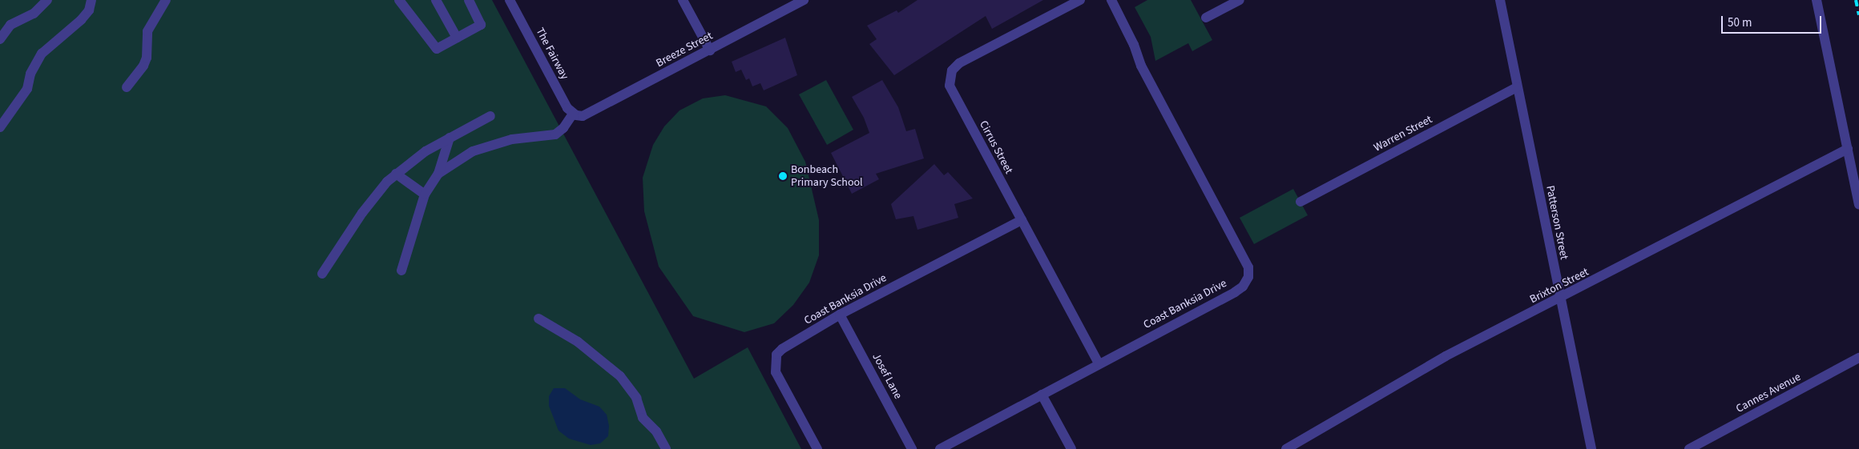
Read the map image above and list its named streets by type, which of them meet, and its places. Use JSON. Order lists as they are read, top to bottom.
{
  "streets": {
    "street": [
      "Breeze Street",
      "The Fairway",
      "Warren Street",
      "Cirrus Street",
      "Patterson Street",
      "Brixton Street",
      "Coast Banksia Drive",
      "Josef Lane",
      "Cannes Avenue"
    ]
  },
  "crossings": [
    ["Breeze Street", "The Fairway"],
    ["Warren Street", "Patterson Street"],
    ["Cirrus Street", "Coast Banksia Drive"],
    ["Patterson Street", "Brixton Street"],
    ["Coast Banksia Drive", "Josef Lane"]
  ],
  "places": ["Bonbeach Primary School"],
  "scale_bar": "50 m"
}
